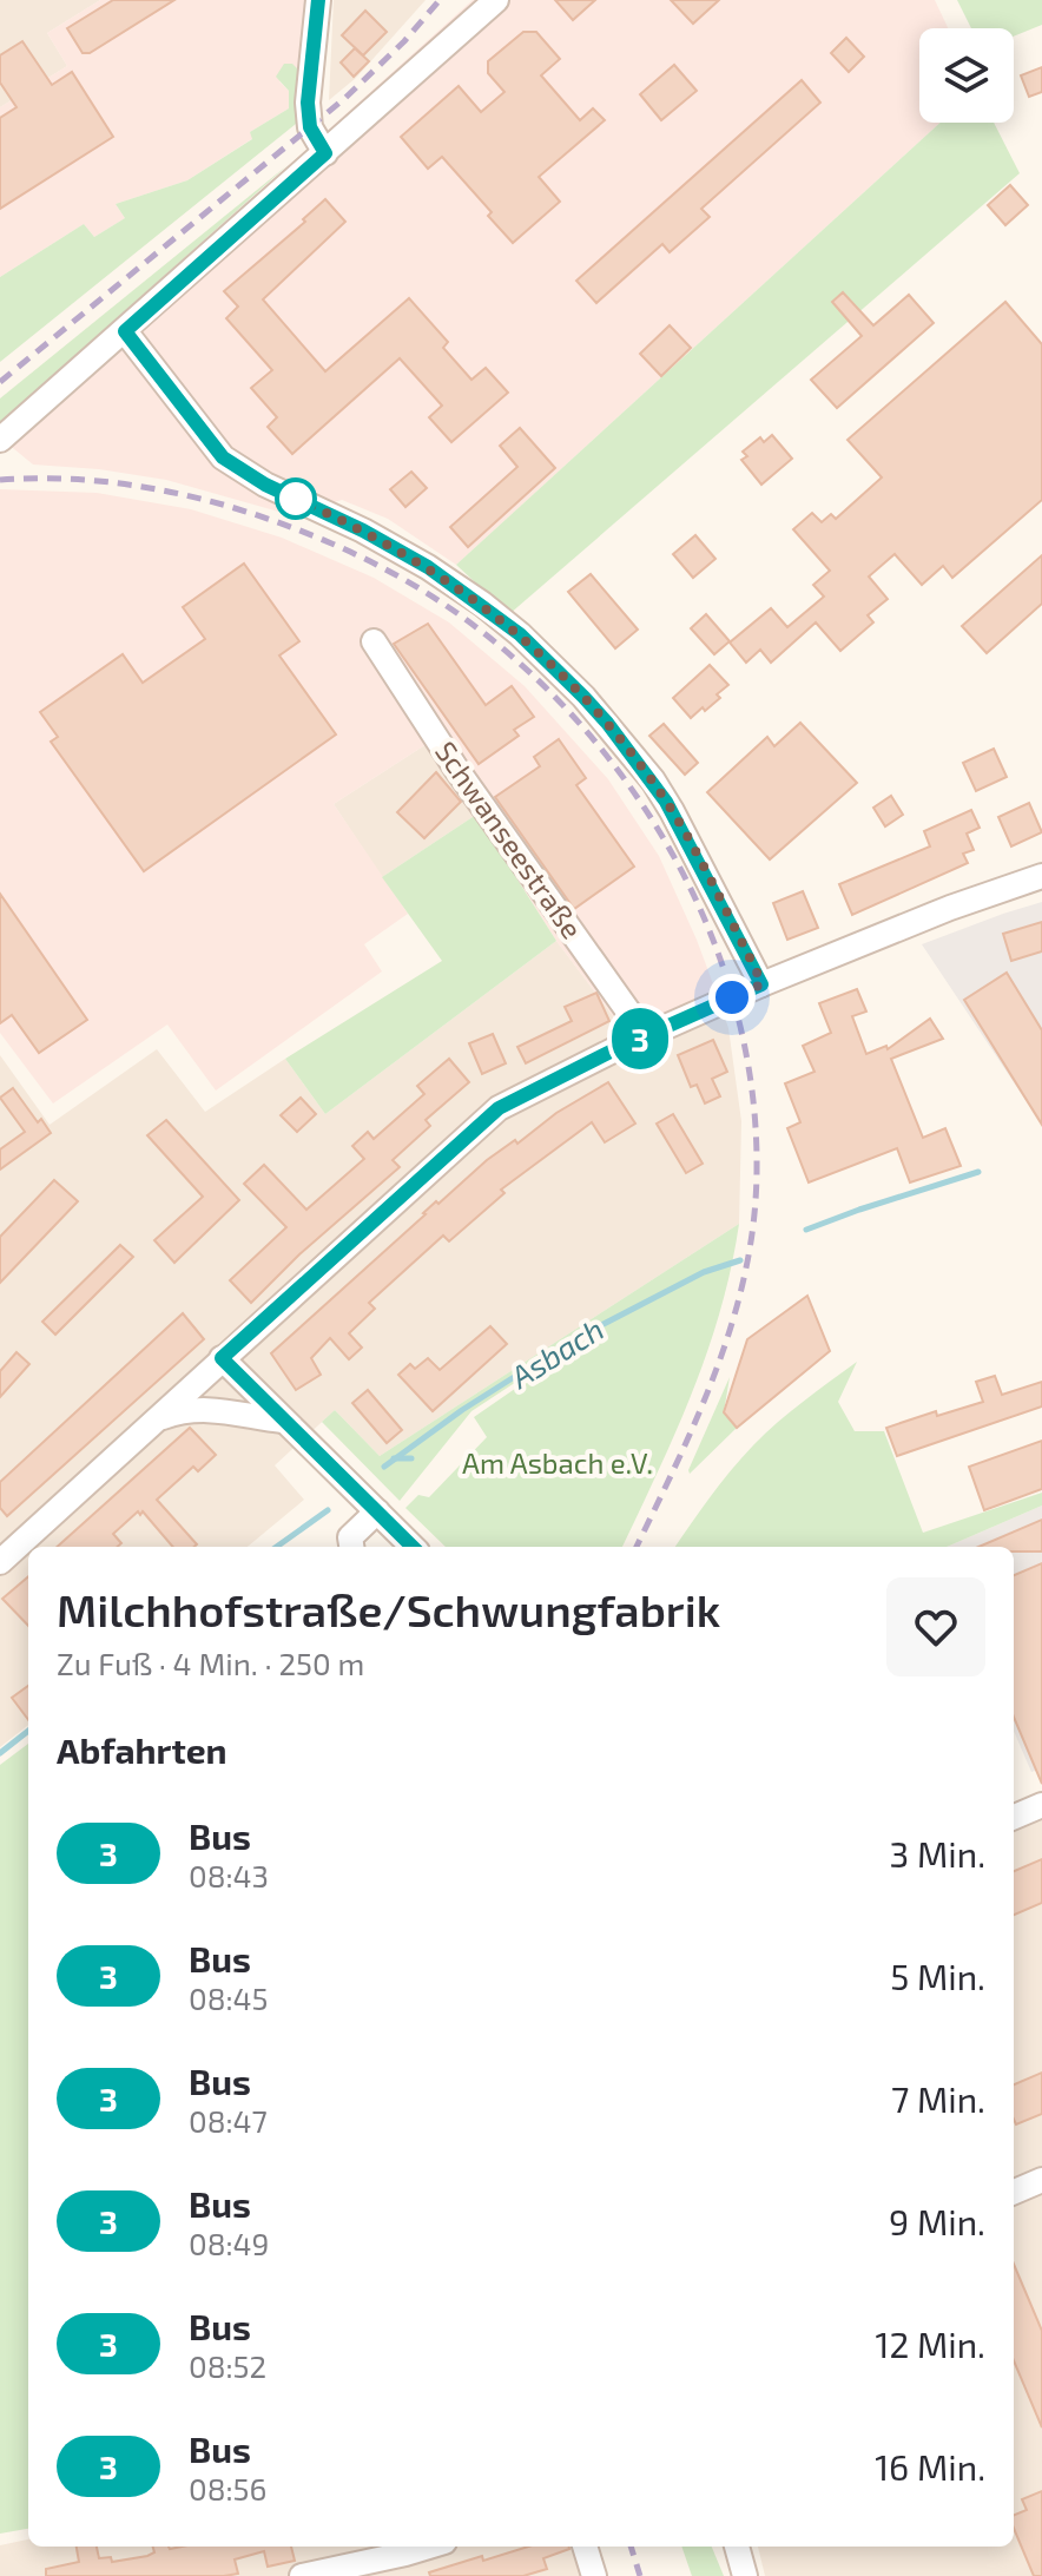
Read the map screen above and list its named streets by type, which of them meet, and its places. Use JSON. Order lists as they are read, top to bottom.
{
  "streets": {
    "street": ["Schwanseestraße"]
  },
  "water": ["Asbach"],
  "parks": ["Am Asbach e.V."],
  "lines": ["bus line 3"],
  "page": {
    "on_map": "3",
    "heading": [
      ["Milchhofstraße/Schwungfabrik", "Zu Fuß · 4 Min. · 250 m"],
      "Abfahrten"
    ],
    "list": [
      {
        "mark": "3",
        "name": "Bus",
        "note": "08:43",
        "value": "3 Min."
      },
      {
        "mark": "3",
        "name": "Bus",
        "note": "08:45",
        "value": "5 Min."
      },
      {
        "mark": "3",
        "name": "Bus",
        "note": "08:47",
        "value": "7 Min."
      },
      {
        "mark": "3",
        "name": "Bus",
        "note": "08:49",
        "value": "9 Min."
      },
      {
        "mark": "3",
        "name": "Bus",
        "note": "08:52",
        "value": "12 Min."
      },
      {
        "mark": "3",
        "name": "Bus",
        "note": "08:56",
        "value": "16 Min."
      }
    ]
  }
}
